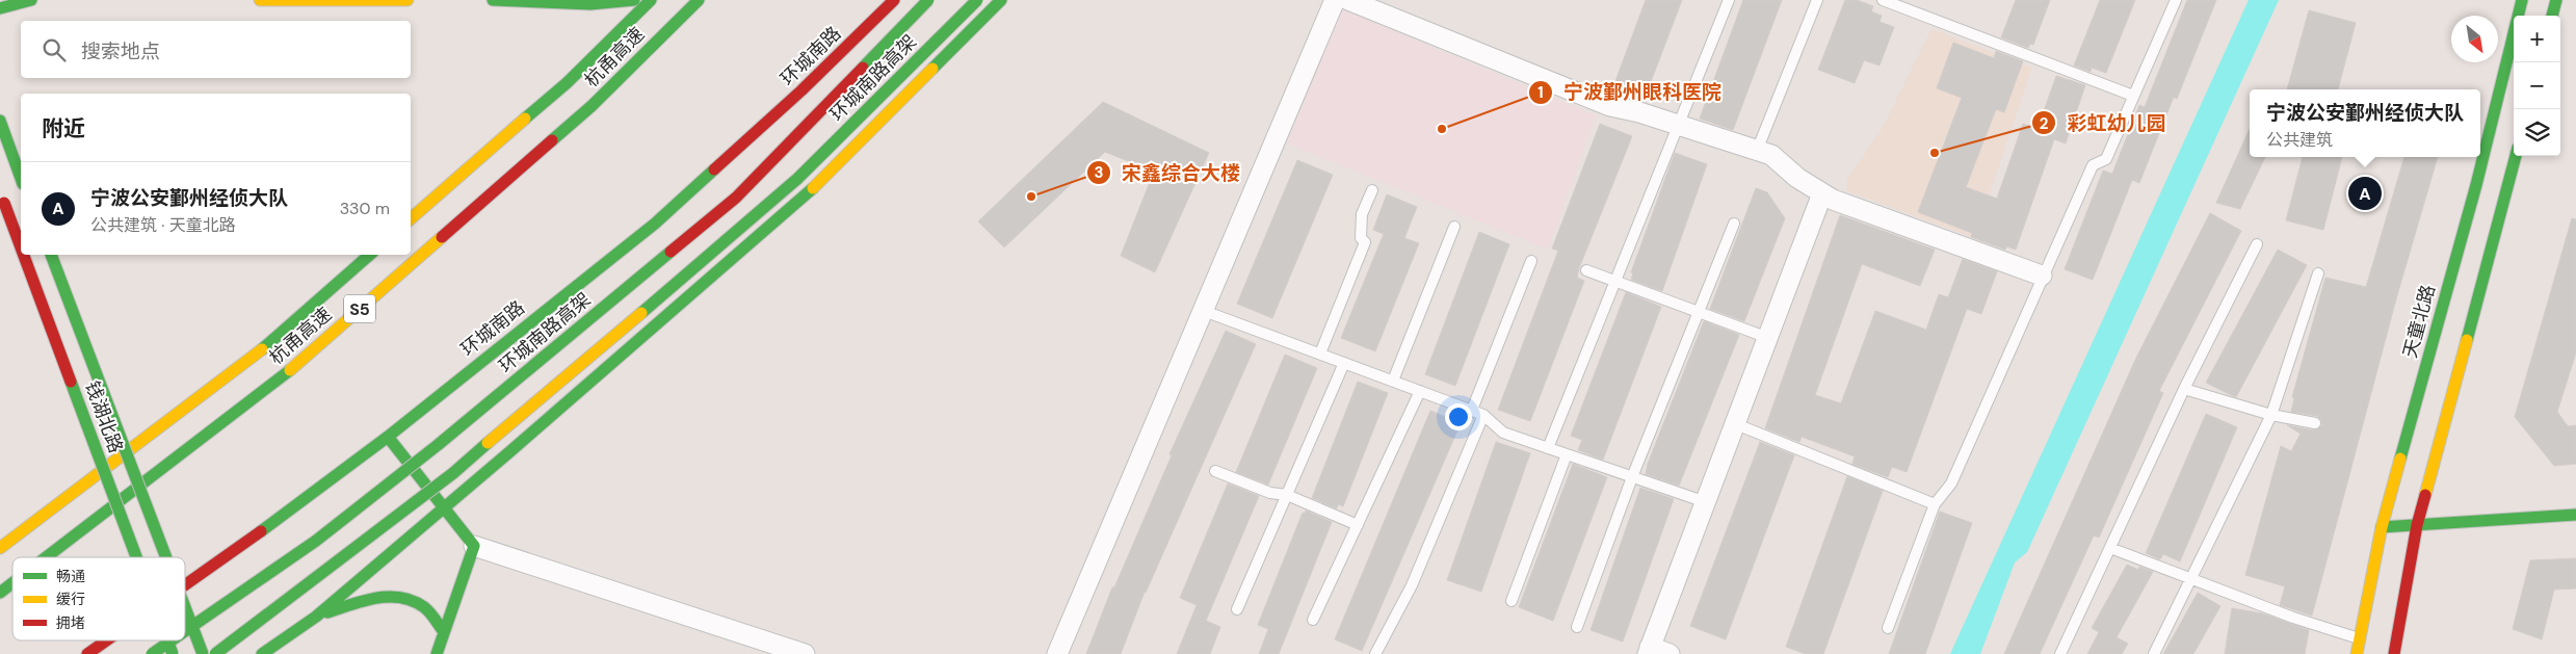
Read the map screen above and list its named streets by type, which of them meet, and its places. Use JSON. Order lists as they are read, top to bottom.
{
  "streets": {
    "main road": [
      "环城南路",
      "杭甬高速",
      "环城南路高架",
      "S5",
      "天童北路",
      "钱湖北路"
    ]
  },
  "places": ["宁波鄞州眼科医院", "彩虹幼儿园", "宋鑫综合大楼"],
  "legend": ["畅通", "缓行", "拥堵"],
  "north": "bottom right",
  "page": {
    "map_buttons": ["+", "−"],
    "search": "搜索地点",
    "popup": ["宁波公安鄞州经侦大队", "公共建筑"],
    "heading": "附近",
    "list": [
      {
        "mark": "A",
        "name": "宁波公安鄞州经侦大队",
        "note": "公共建筑 · 天童北路",
        "value": "330 m"
      }
    ],
    "pins": "A"
  }
}
